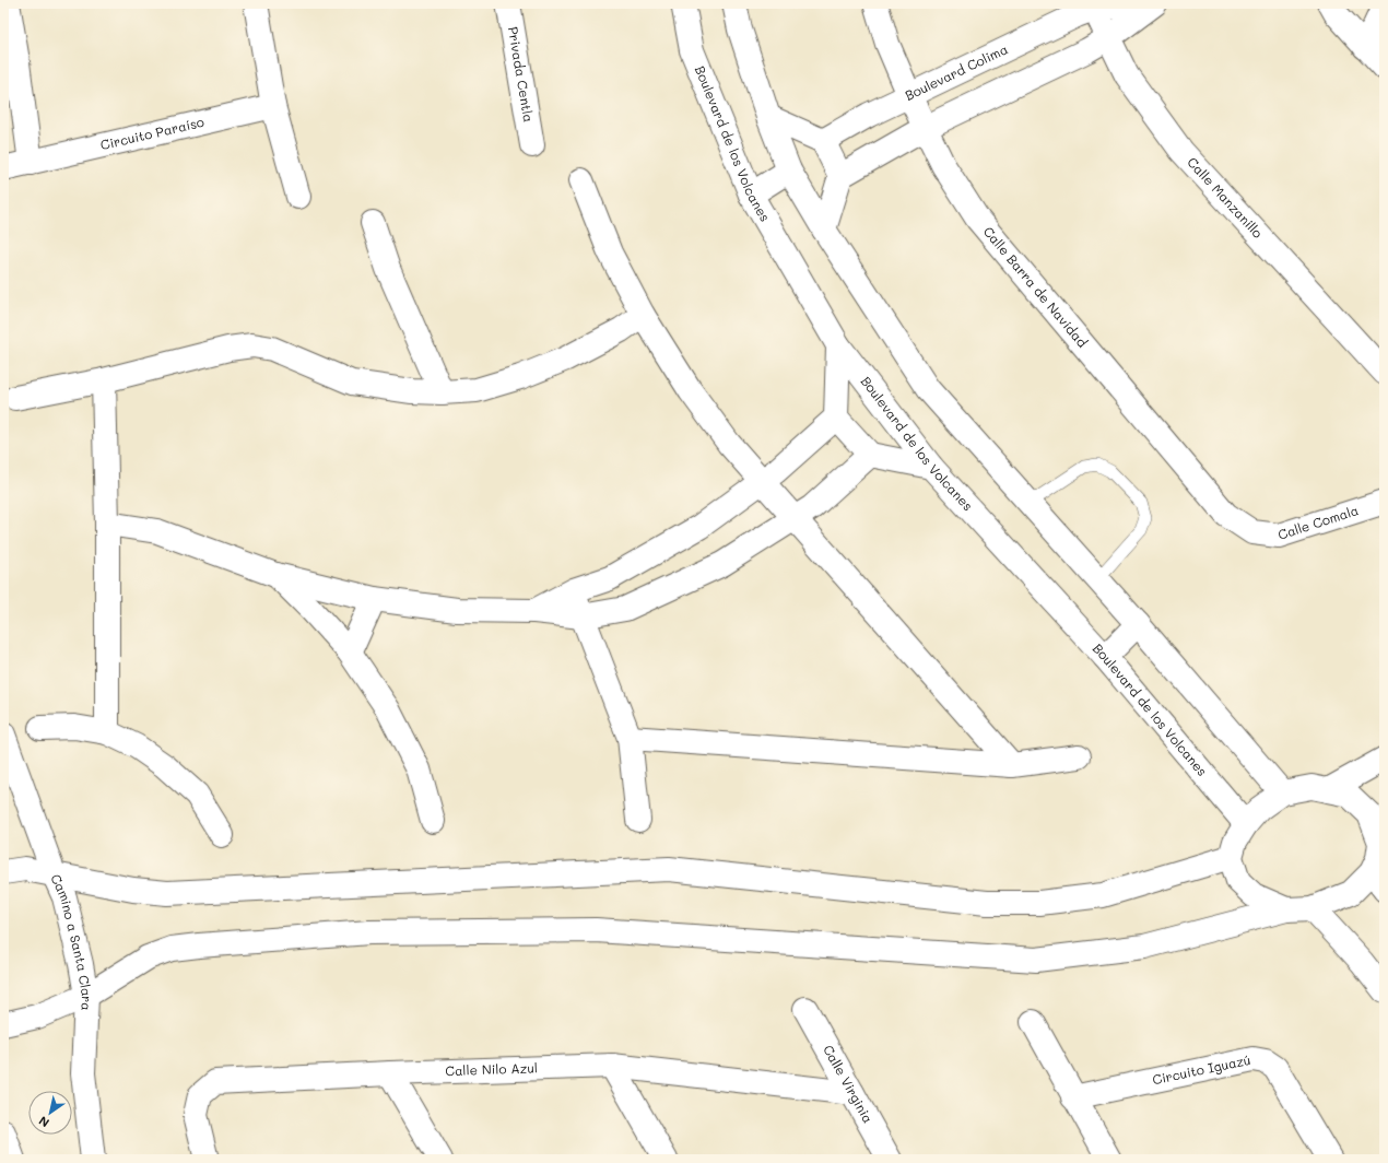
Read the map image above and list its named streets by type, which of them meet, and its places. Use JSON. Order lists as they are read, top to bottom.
{
  "streets": {
    "street": [
      "Boulevard Colima",
      "Privada Centla",
      "Circuito Paraíso",
      "Boulevard de los Volcanes",
      "Calle Manzanillo",
      "Calle Barra de Navidad",
      "Calle Comala",
      "Camino a Santa Clara",
      "Calle Nilo Azul",
      "Circuito Iguazú",
      "Calle Virginia"
    ]
  },
  "crossings": [
    ["Boulevard Colima", "Calle Manzanillo"],
    ["Boulevard Colima", "Calle Barra de Navidad"],
    ["Calle Barra de Navidad", "Calle Comala"],
    ["Calle Nilo Azul", "Calle Virginia"]
  ],
  "north": "bottom left"
}
